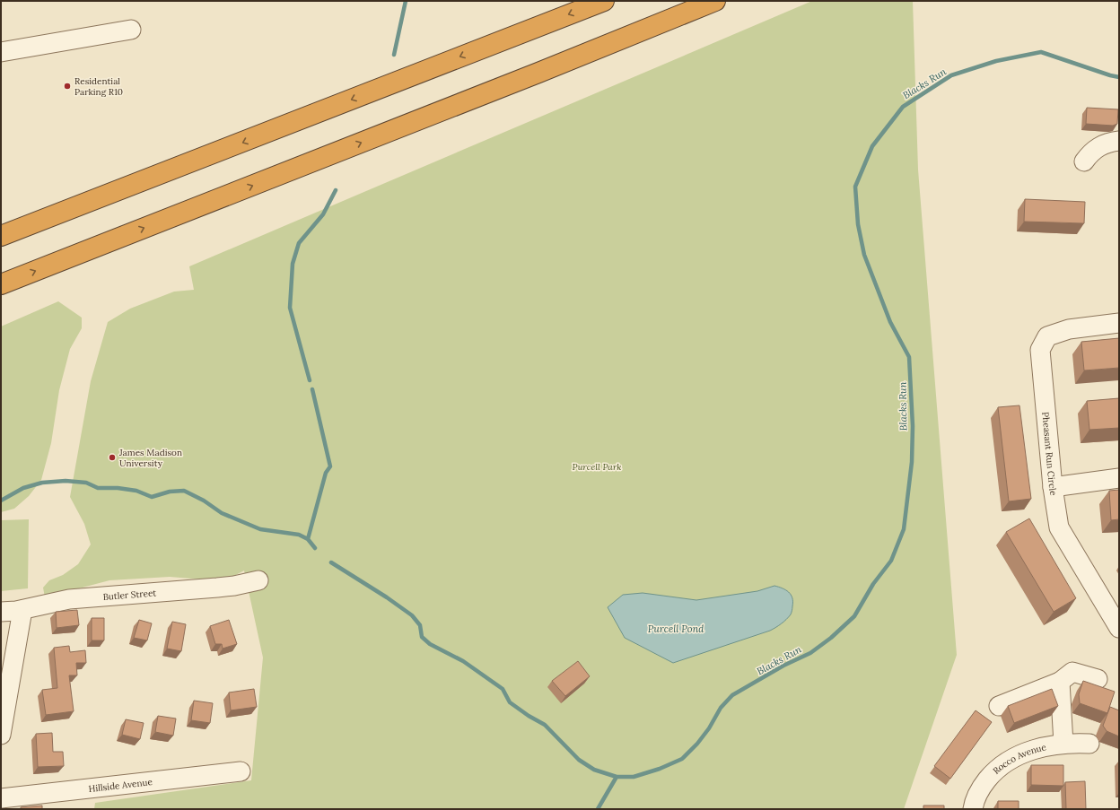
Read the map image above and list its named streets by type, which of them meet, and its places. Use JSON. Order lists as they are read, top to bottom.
{
  "streets": {
    "street": [
      "Pheasant Run Circle",
      "Butler Street",
      "Rocco Avenue",
      "Hillside Avenue"
    ]
  },
  "water": ["Blacks Run", "Purcell Pond"],
  "parks": ["Purcell Park"],
  "places": ["Residential Parking R10", "James Madison University"]
}
